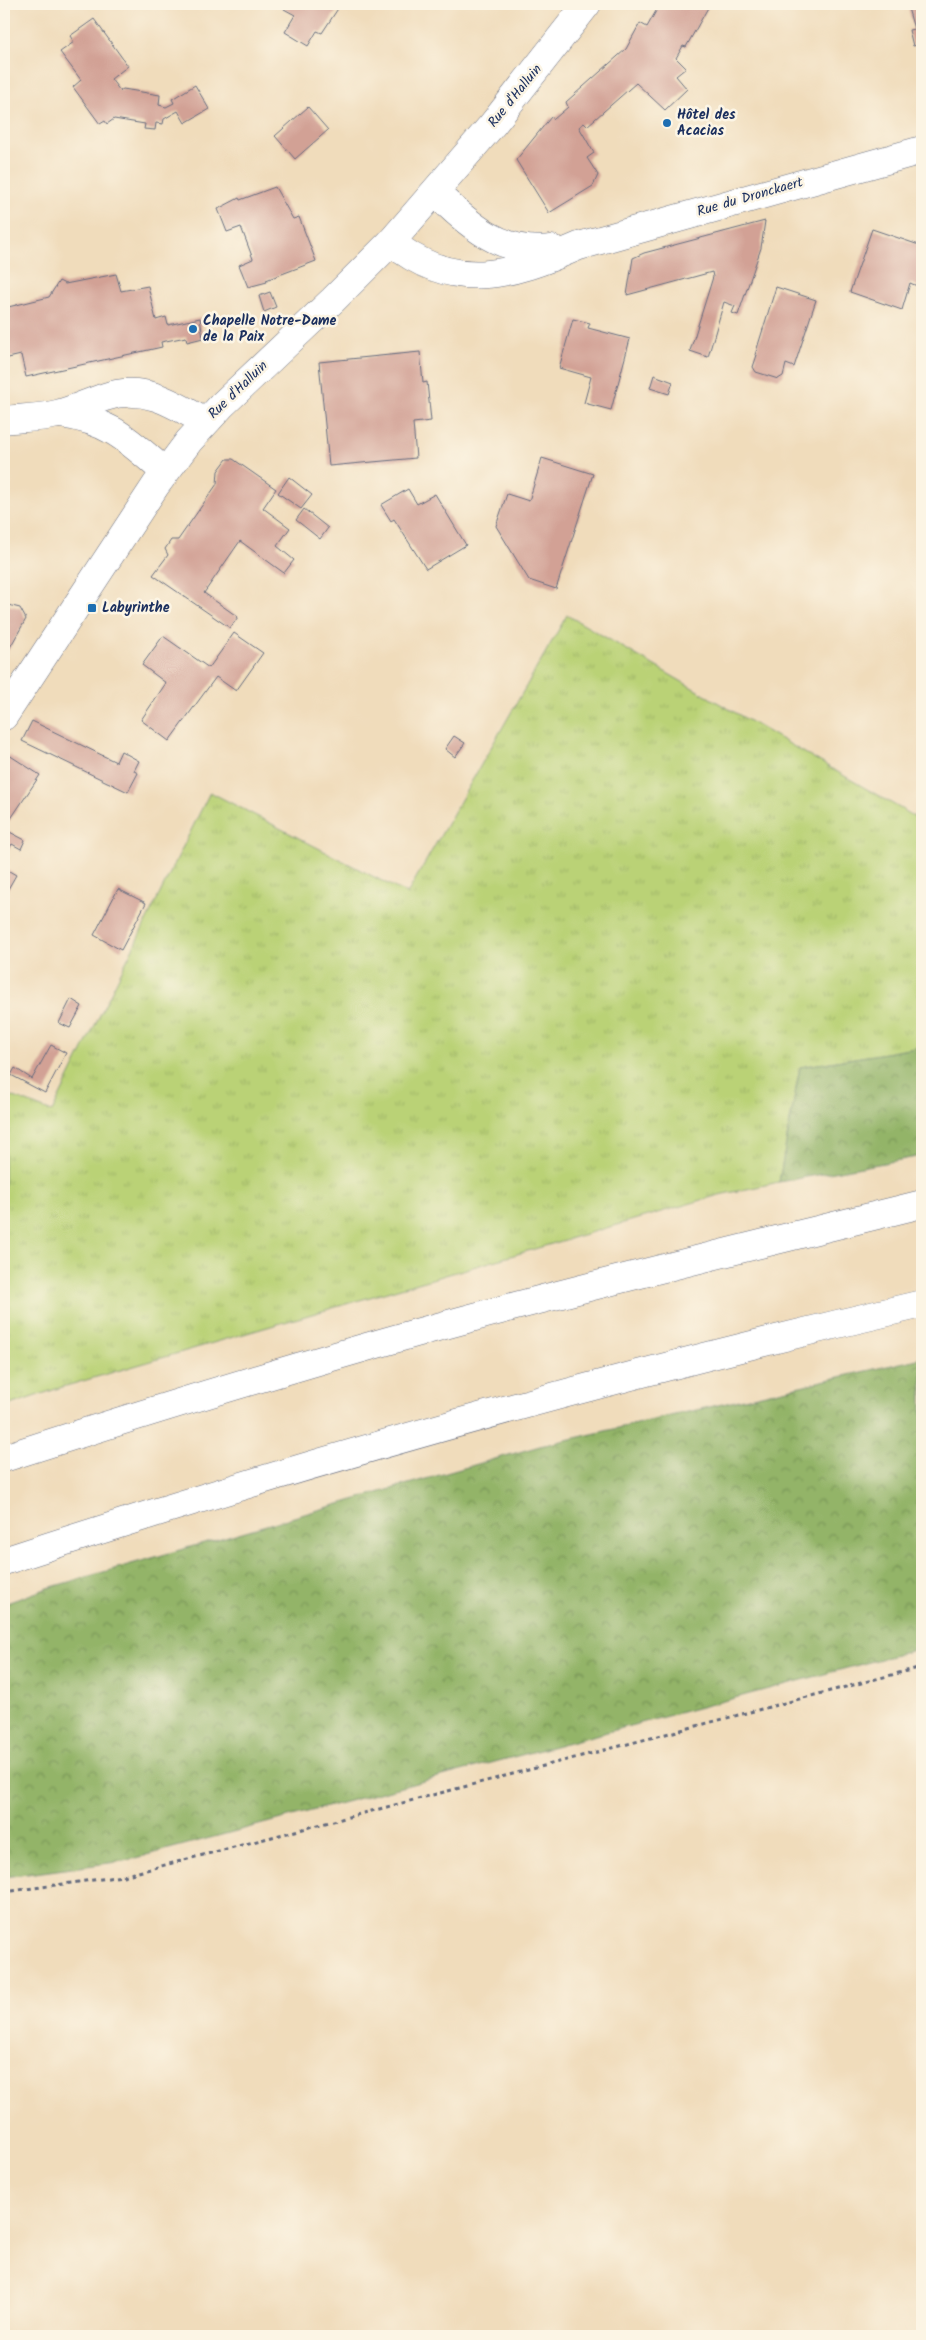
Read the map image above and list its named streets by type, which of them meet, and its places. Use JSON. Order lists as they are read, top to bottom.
{
  "streets": {
    "main road": ["Rue d'Halluin", "Rue du Dronckaert"]
  },
  "crossings": [
    ["Rue d'Halluin", "Rue du Dronckaert"]
  ],
  "places": {
    "other": ["Hôtel des Acacias", "Chapelle Notre-Dame de la Paix"],
    "transit": ["Labyrinthe"]
  }
}
